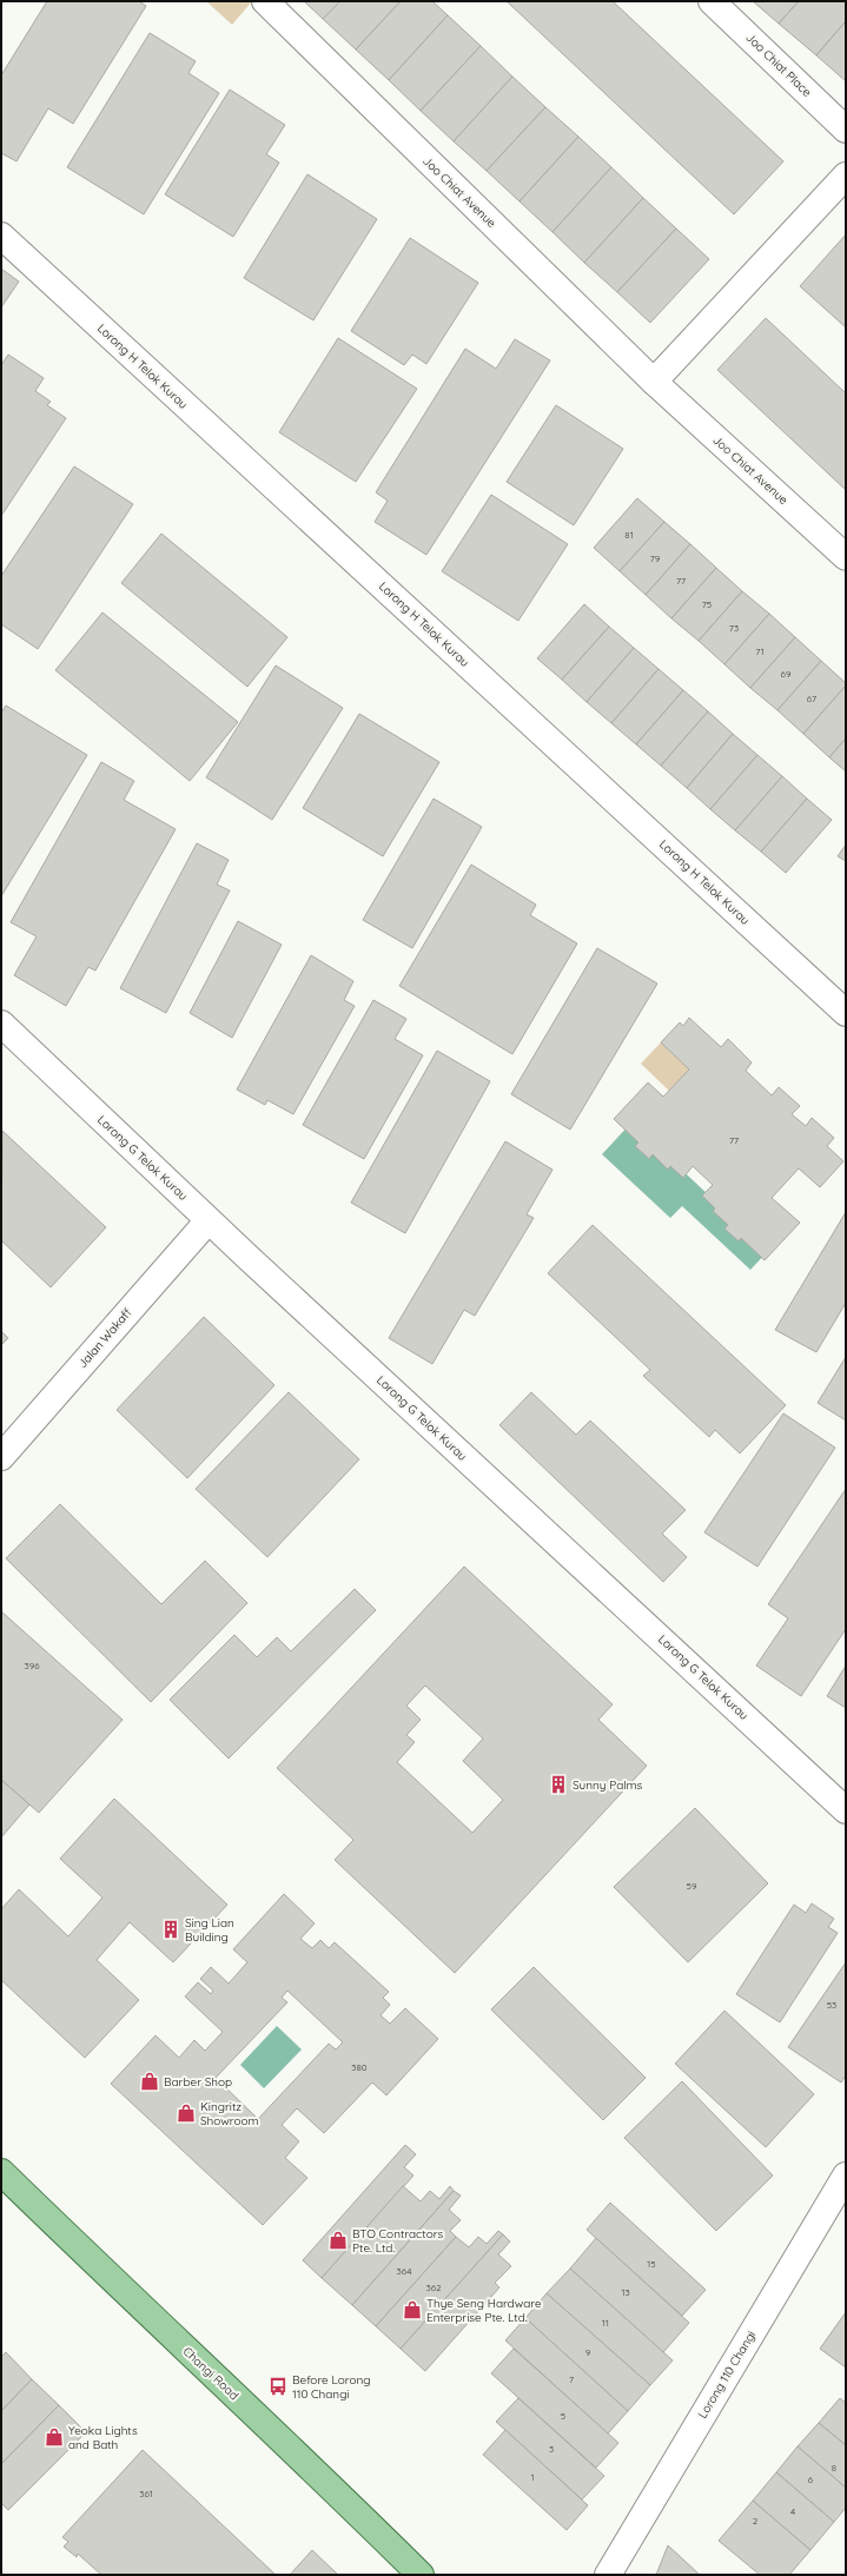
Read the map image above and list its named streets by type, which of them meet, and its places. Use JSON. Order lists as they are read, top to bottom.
{
  "streets": {
    "main road": ["Changi Road"],
    "street": [
      "Joo Chiat Place",
      "Joo Chiat Avenue",
      "Lorong H Telok Kurau",
      "Lorong G Telok Kurau",
      "Jalan Wakaff",
      "Lorong 110 Changi"
    ]
  },
  "crossings": [
    ["Lorong G Telok Kurau", "Jalan Wakaff"]
  ],
  "places": {
    "building": ["Sunny Palms", "Sing Lian Building"],
    "shop": [
      "Barber Shop",
      "Kingritz Showroom",
      "BTO Contractors Pte. Ltd.",
      "Thye Seng Hardware Enterprise Pte. Ltd.",
      "Yeoka Lights and Bath"
    ],
    "bus stop": ["Before Lorong 110 Changi"]
  },
  "house_numbers": [
    "81",
    "79",
    "77",
    "75",
    "73",
    "71",
    "69",
    "67",
    "77",
    "396",
    "59",
    "53",
    "380",
    "15",
    "364",
    "362",
    "13",
    "11",
    "9",
    "7",
    "5",
    "3",
    "8",
    "1",
    "6",
    "361",
    "4",
    "2"
  ]
}
